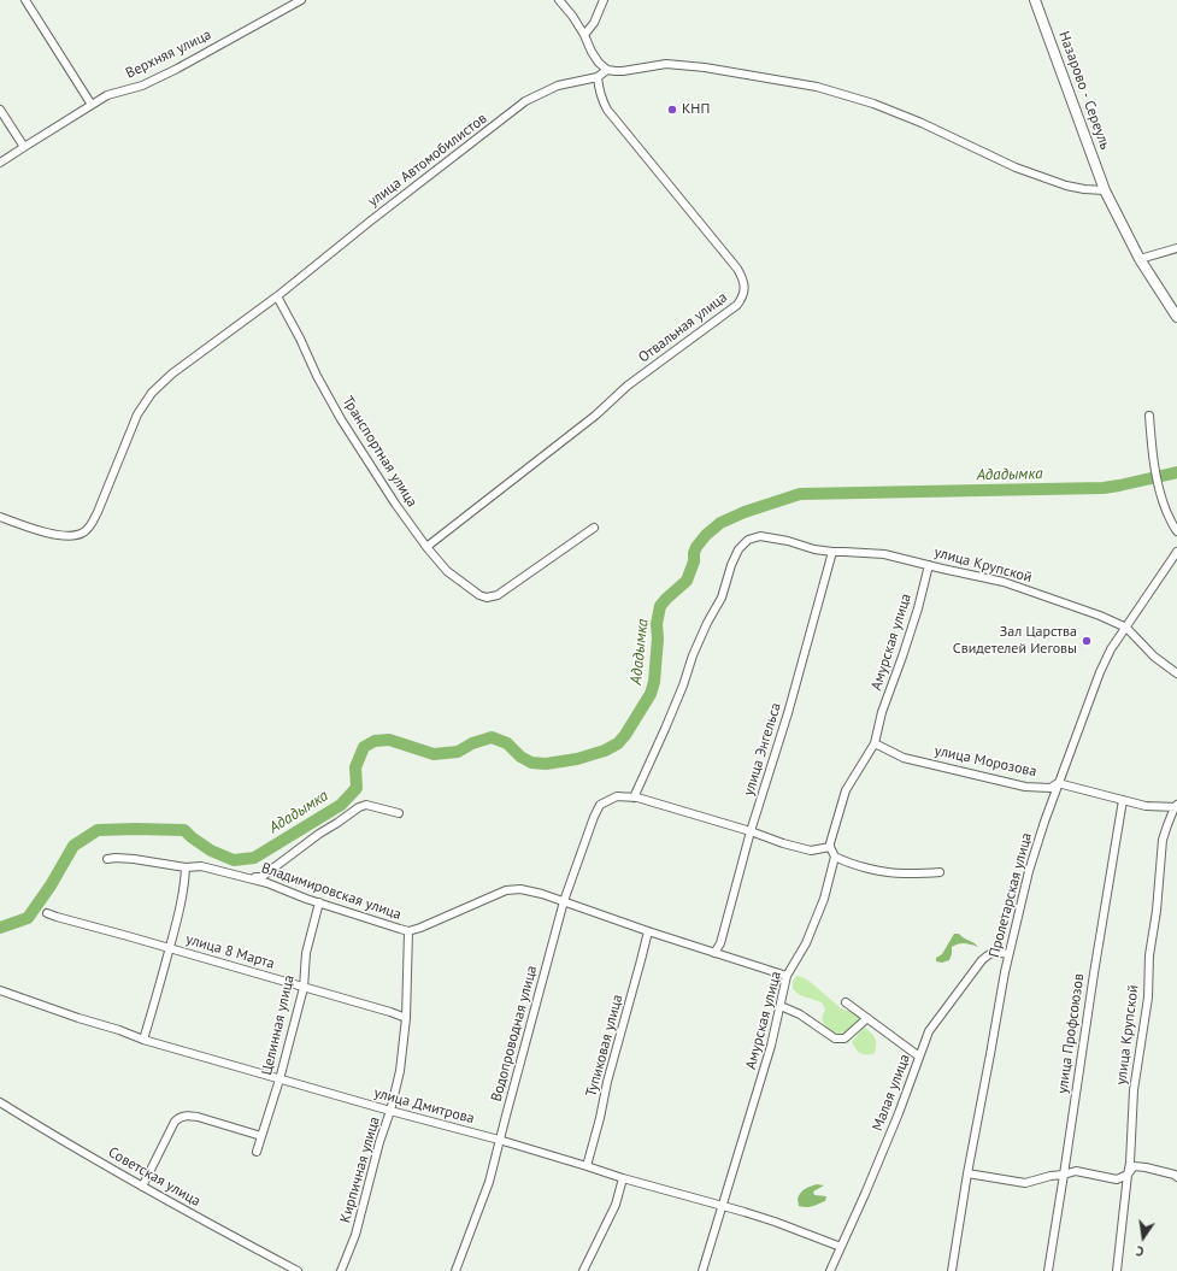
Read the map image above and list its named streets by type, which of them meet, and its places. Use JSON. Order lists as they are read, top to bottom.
{
  "streets": {
    "street": [
      "Верхняя улица",
      "Назарово - Сереуль",
      "улица Автомобилистов",
      "Отвальная улица",
      "Транспортная улица",
      "улица Крупской",
      "Амурская улица",
      "улица Энгельса",
      "улица Морозова",
      "Владимировская улица",
      "Пролетарская улица",
      "улица 8 Марта",
      "Целинная улица",
      "Водопроводная улица",
      "улица Профсоюзов",
      "Тупиковая улица",
      "Малая улица",
      "улица Дмитрова",
      "Кирпичная улица",
      "Советская улица"
    ]
  },
  "crossings": [
    ["улица Автомобилистов", "Отвальная улица"],
    ["улица Автомобилистов", "Транспортная улица"],
    ["Отвальная улица", "Транспортная улица"],
    ["улица Крупской", "Амурская улица"],
    ["улица Крупской", "улица Энгельса"],
    ["улица Крупской", "улица Морозова"],
    ["улица Крупской", "Пролетарская улица"],
    ["улица Крупской", "Водопроводная улица"],
    ["Амурская улица", "улица Морозова"],
    ["Амурская улица", "Владимировская улица"],
    ["Амурская улица", "улица Дмитрова"],
    ["улица Энгельса", "Владимировская улица"],
    ["улица Морозова", "Пролетарская улица"],
    ["улица Морозова", "улица Профсоюзов"],
    ["Владимировская улица", "Целинная улица"],
    ["Владимировская улица", "Водопроводная улица"],
    ["Владимировская улица", "Тупиковая улица"],
    ["Владимировская улица", "Кирпичная улица"],
    ["Пролетарская улица", "Малая улица"],
    ["улица 8 Марта", "Целинная улица"],
    ["улица 8 Марта", "Кирпичная улица"],
    ["Целинная улица", "улица Дмитрова"],
    ["Водопроводная улица", "улица Дмитрова"],
    ["Тупиковая улица", "улица Дмитрова"],
    ["Малая улица", "улица Дмитрова"],
    ["улица Дмитрова", "Кирпичная улица"]
  ],
  "water": ["Ададымка"],
  "places": ["КНП", "Зал Царства Свидетелей Иеговы"],
  "north": "bottom"
}
